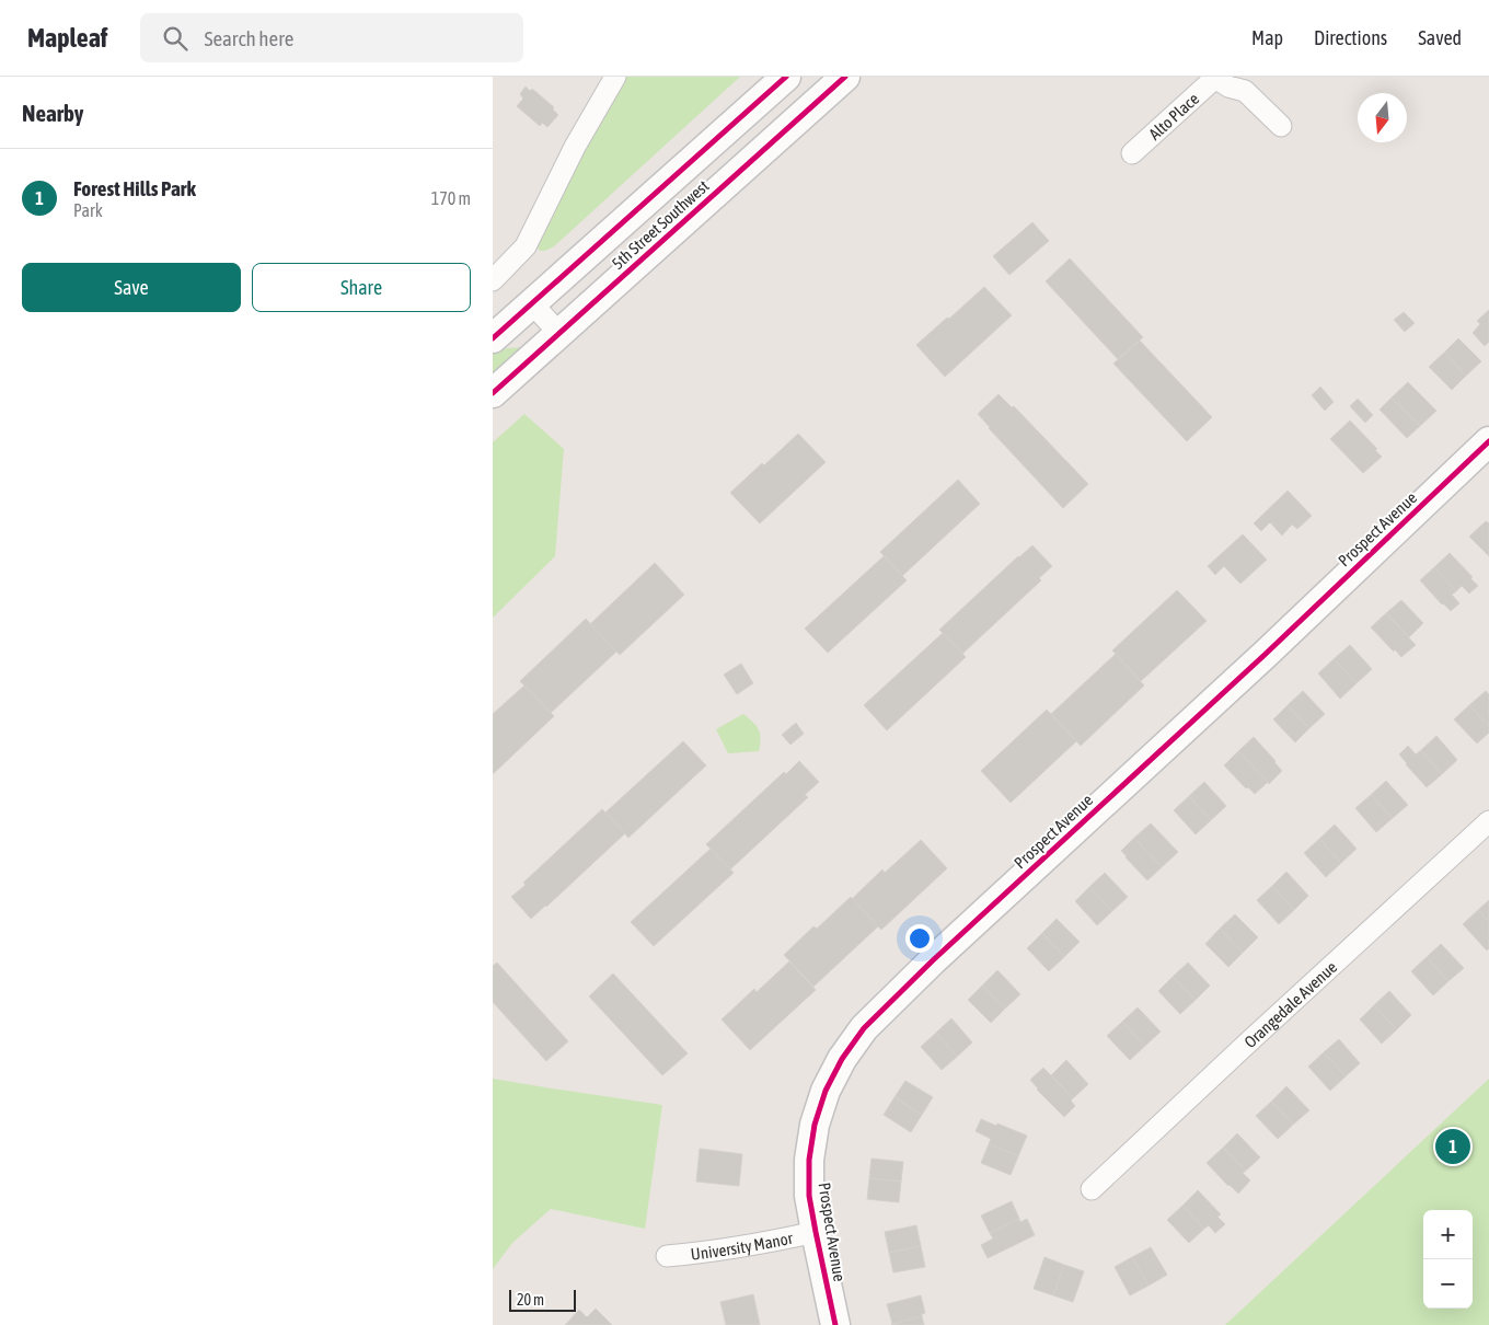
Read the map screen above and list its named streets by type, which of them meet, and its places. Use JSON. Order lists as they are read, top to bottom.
{
  "streets": {
    "street": [
      "Alto Place",
      "5th Street Southwest",
      "Prospect Avenue",
      "Orangedale Avenue",
      "University Manor"
    ]
  },
  "crossings": [
    ["Prospect Avenue", "University Manor"]
  ],
  "scale_bar": "20 m",
  "north": "bottom",
  "page": {
    "header": "Mapleaf",
    "search": "Search here",
    "nav": ["Map", "Directions", "Saved"],
    "heading": "Nearby",
    "list": [
      {
        "mark": "1",
        "name": "Forest Hills Park",
        "note": "Park",
        "value": "170 m"
      }
    ],
    "buttons": ["Save", "Share"],
    "pins": "1",
    "map_buttons": ["+", "−"],
    "scale": "20 m"
  }
}
